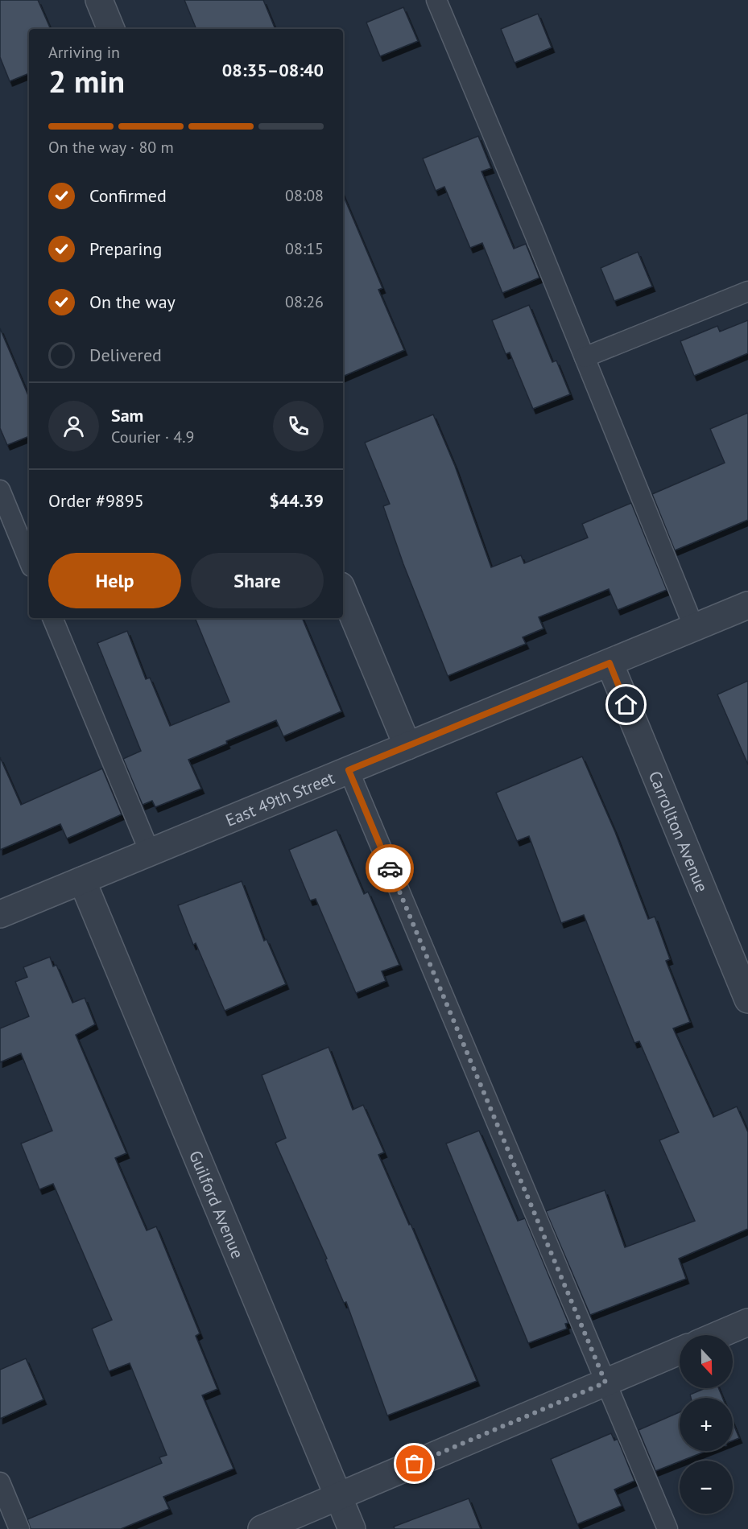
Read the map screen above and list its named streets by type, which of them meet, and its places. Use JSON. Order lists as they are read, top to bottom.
{
  "streets": {
    "street": ["East 49th Street", "Carrollton Avenue", "Guilford Avenue"]
  },
  "crossings": [
    ["East 49th Street", "Carrollton Avenue"],
    ["East 49th Street", "Guilford Avenue"]
  ],
  "north": "bottom",
  "page": {
    "heading": ["2 min", "Arriving in", "08:35–08:40"],
    "panel": [
      "Sam",
      "Courier · 4.9",
      "Order #9895",
      "$44.39"
    ],
    "bar": "On the way · 80 m",
    "list": [
      ["Confirmed", "08:08"],
      ["Preparing", "08:15"],
      ["On the way", "08:26"],
      "Delivered"
    ],
    "buttons": ["Help", "Share"],
    "map_buttons": ["+", "−"]
  }
}
